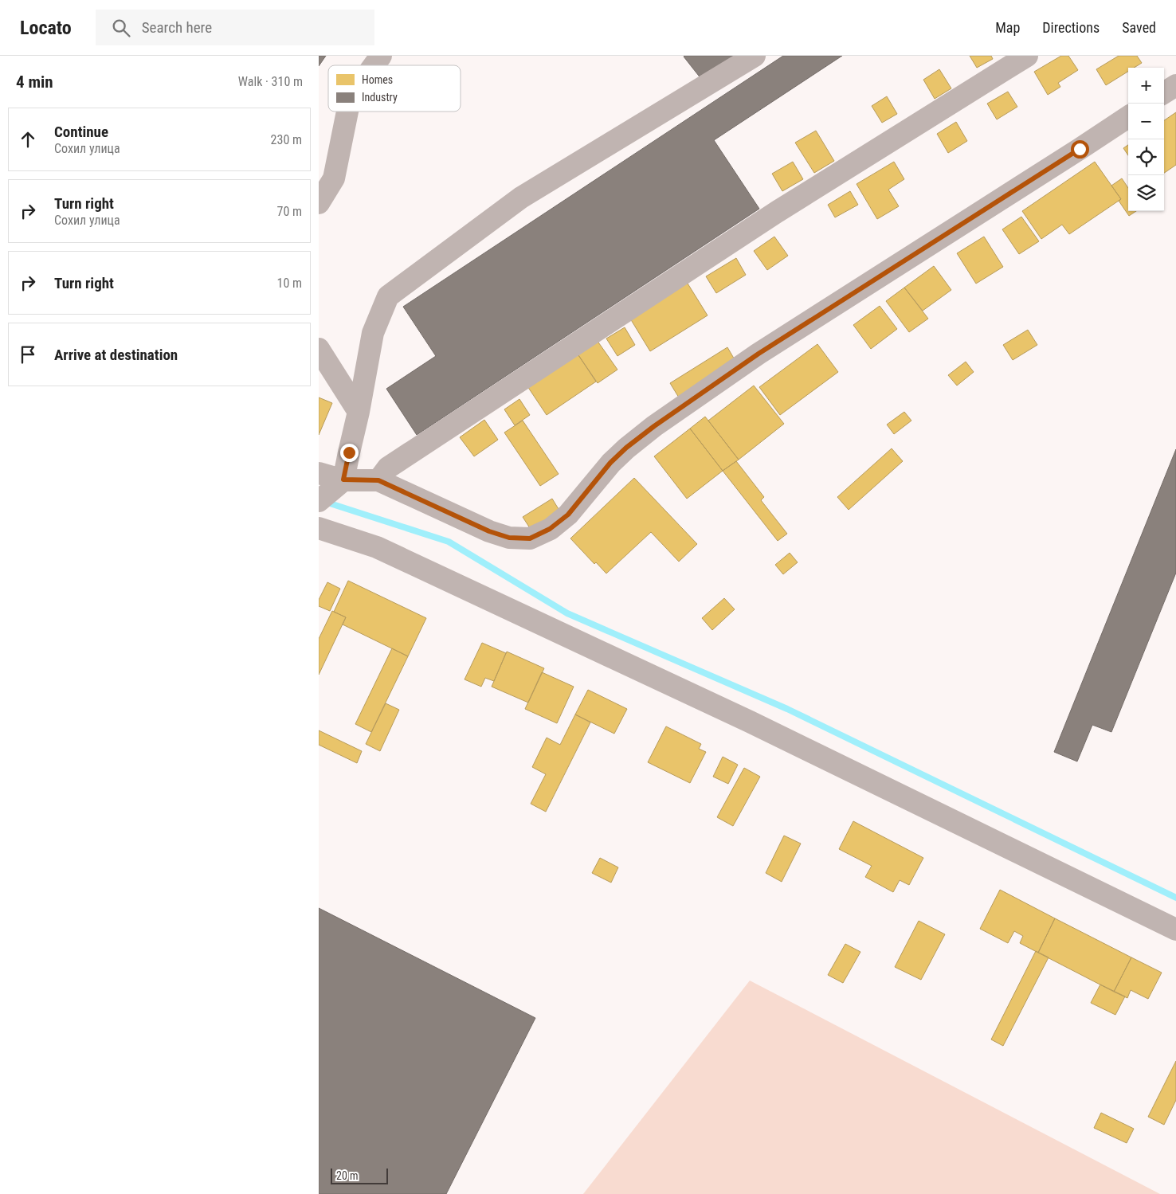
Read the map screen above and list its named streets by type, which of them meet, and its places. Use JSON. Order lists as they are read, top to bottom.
{
  "legend": ["Homes", "Industry"],
  "scale_bar": "20 m",
  "page": {
    "header": "Locato",
    "search": "Search here",
    "nav": ["Map", "Directions", "Saved"],
    "heading": ["4 min", "Walk · 310 m"],
    "map_buttons": ["+", "−"],
    "list": [
      ["Continue", "Сохил улица", "230 m"],
      ["Turn right", "Сохил улица", "70 m"],
      ["Turn right", "10 m"],
      "Arrive at destination"
    ],
    "scale": "20 m"
  }
}
